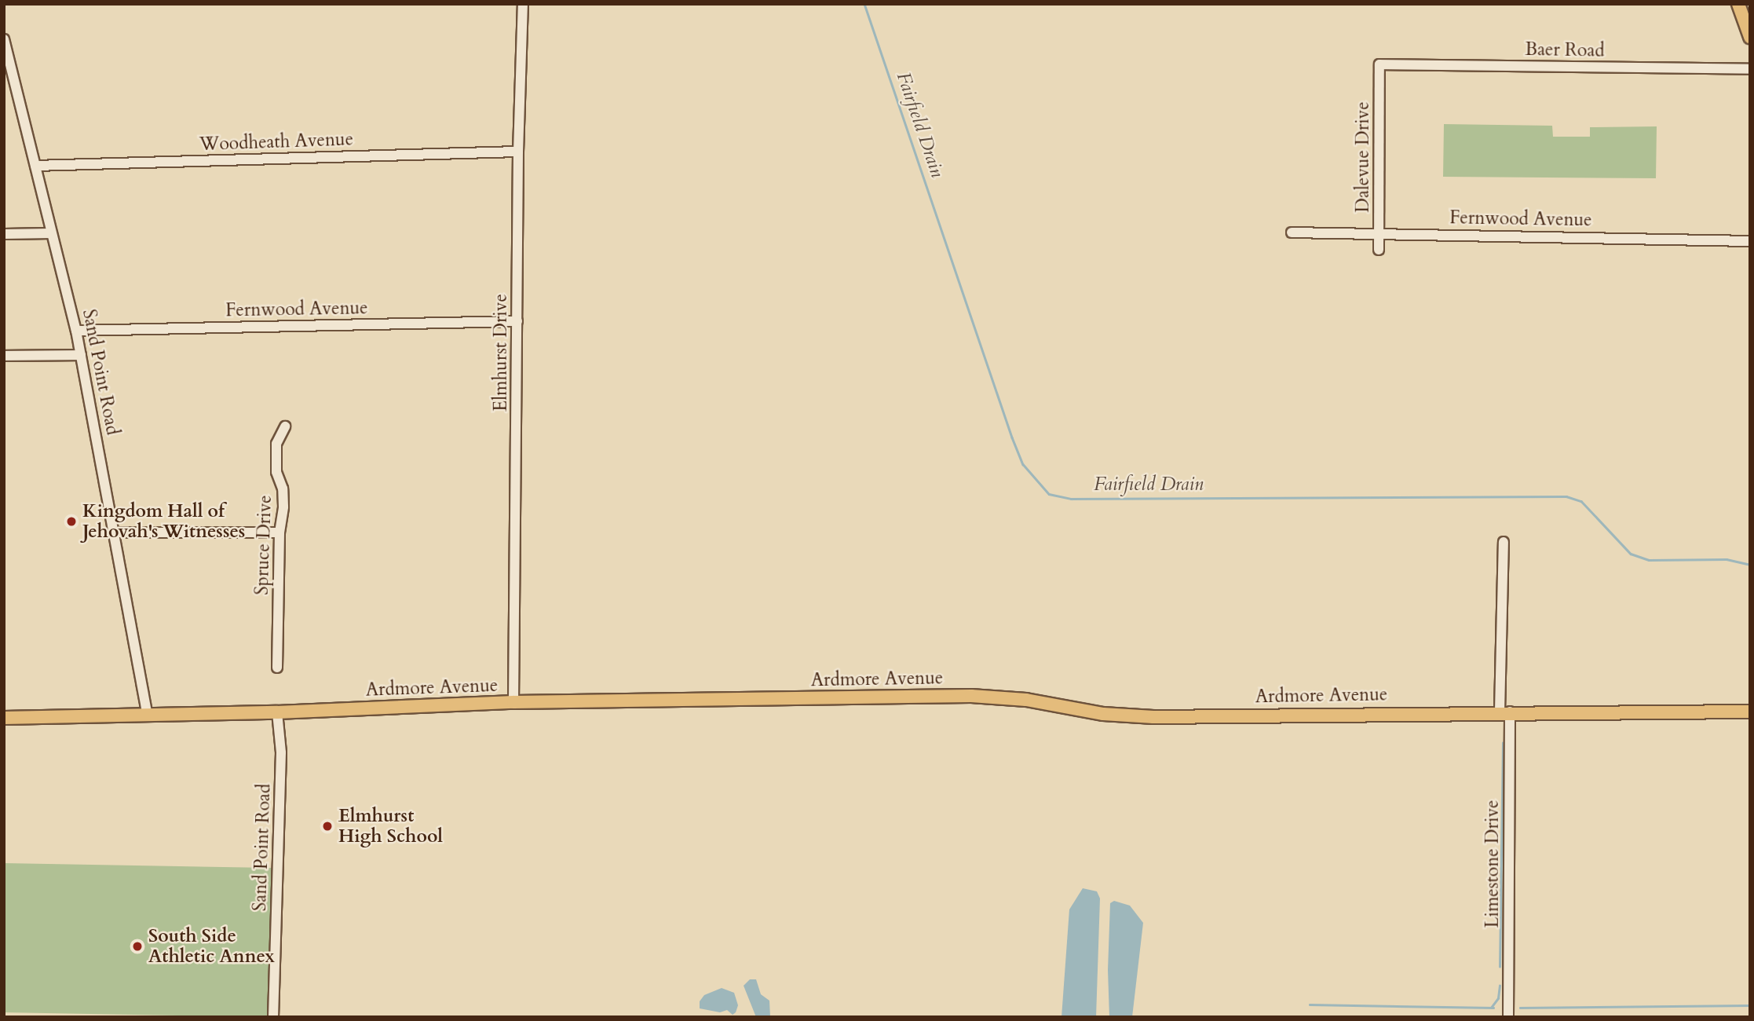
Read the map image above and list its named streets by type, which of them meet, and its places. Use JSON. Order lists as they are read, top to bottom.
{
  "streets": {
    "main road": ["Ardmore Avenue"],
    "street": [
      "Baer Road",
      "Woodheath Avenue",
      "Dalevue Drive",
      "Fernwood Avenue",
      "Elmhurst Drive",
      "Sand Point Road",
      "Spruce Drive",
      "Limestone Drive"
    ]
  },
  "crossings": [
    ["Baer Road", "Dalevue Drive"],
    ["Woodheath Avenue", "Elmhurst Drive"],
    ["Woodheath Avenue", "Sand Point Road"],
    ["Dalevue Drive", "Fernwood Avenue"],
    ["Fernwood Avenue", "Elmhurst Drive"],
    ["Fernwood Avenue", "Sand Point Road"],
    ["Elmhurst Drive", "Ardmore Avenue"],
    ["Sand Point Road", "Ardmore Avenue"],
    ["Ardmore Avenue", "Limestone Drive"]
  ],
  "water": ["Fairfield Drain"],
  "places": ["Kingdom Hall of Jehovah's Witnesses", "Elmhurst High School", "South Side Athletic Annex"]
}
